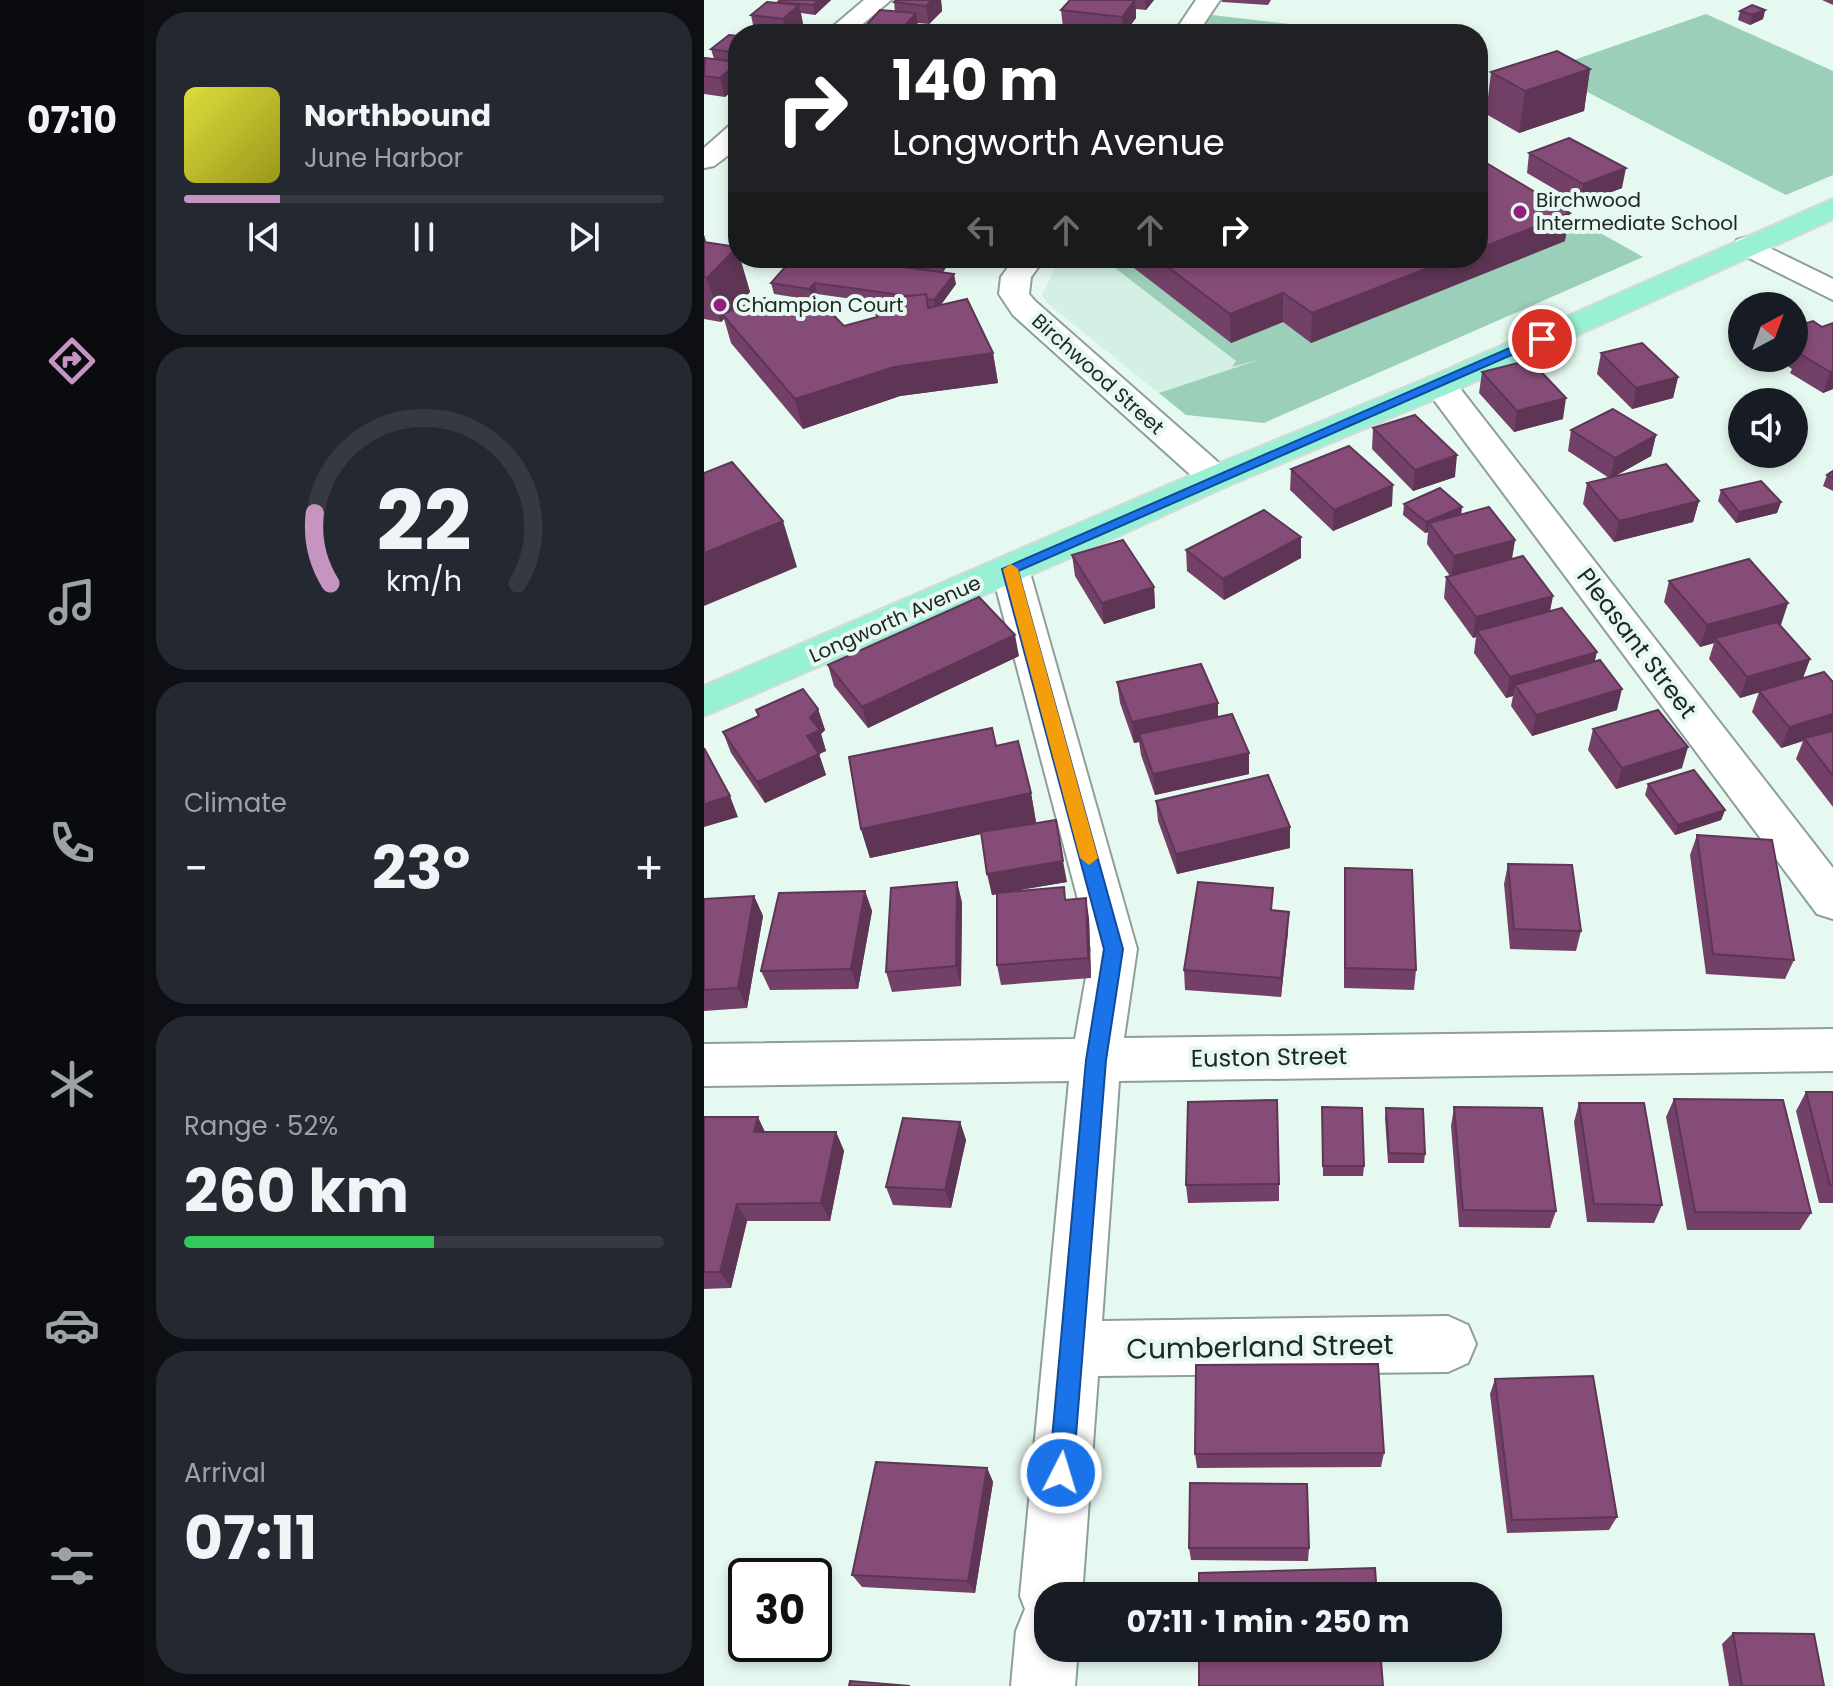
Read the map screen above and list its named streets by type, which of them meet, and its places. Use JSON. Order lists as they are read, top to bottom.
{
  "streets": {
    "main road": ["Longworth Avenue"],
    "street": [
      "Birchwood Street",
      "Pleasant Street",
      "Euston Street",
      "Cumberland Street"
    ]
  },
  "crossings": [
    ["Birchwood Street", "Longworth Avenue"],
    ["Longworth Avenue", "Pleasant Street"]
  ],
  "places": ["Birchwood Intermediate School", "Champion Court"],
  "north": "top right",
  "page": {
    "tabs": "07:10",
    "turn": ["140 m", "Longworth Avenue"],
    "song": ["Northbound", "June Harbor"],
    "tile": [
      "Climate",
      ["Range · 52%", "260 km"],
      ["Arrival", "07:11"]
    ],
    "heat": ["−", "23°", "+"],
    "limit": "30",
    "trip": "07:11 · 1 min · 250 m",
    "gauge": ["22", "km/h"]
  }
}
